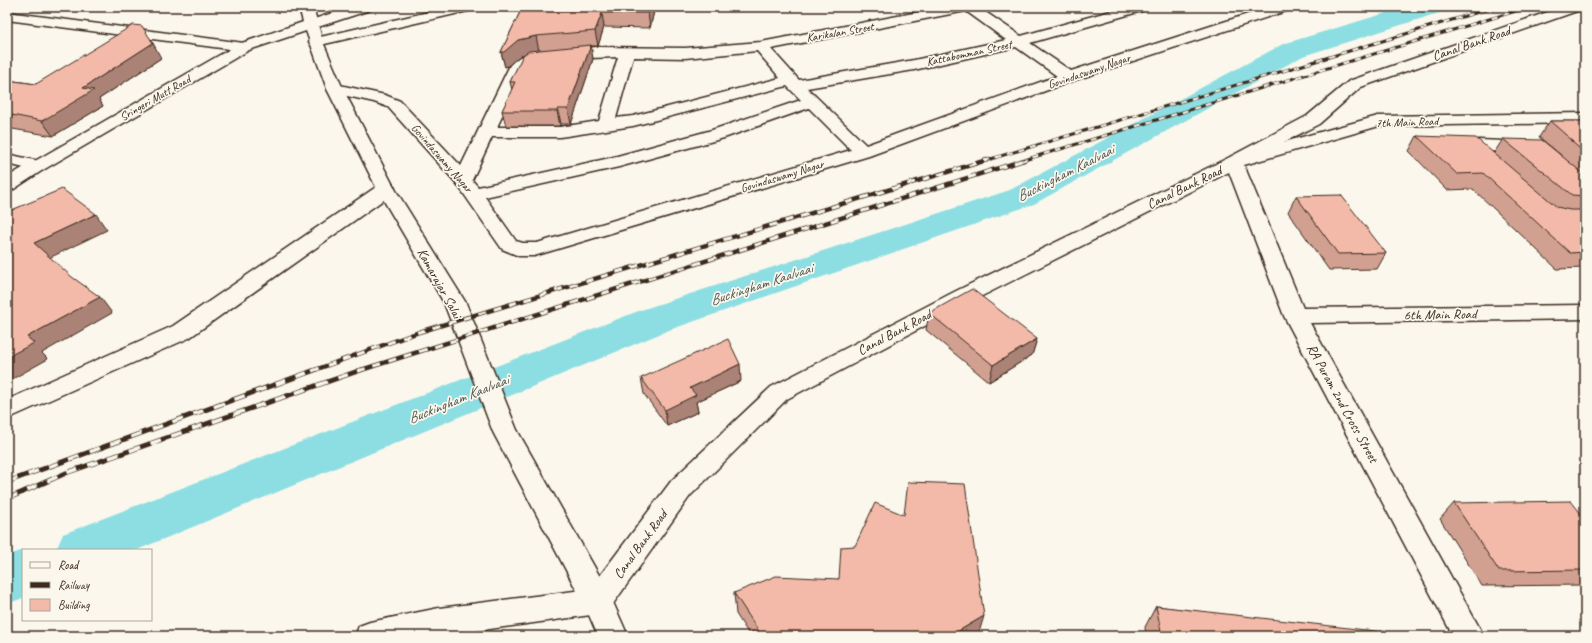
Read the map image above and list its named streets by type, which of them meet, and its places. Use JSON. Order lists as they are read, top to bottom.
{
  "streets": {
    "street": [
      "Karikalan Street",
      "Canal Bank Road",
      "Kattabomman Street",
      "Govindaswamy Nagar",
      "Sringeri Mutt Road",
      "7th Main Road",
      "Kamarajar Salai",
      "6th Main Road",
      "RA Puram 2nd Cross Street"
    ]
  },
  "crossings": [
    ["Karikalan Street", "Kattabomman Street"],
    ["Karikalan Street", "Govindaswamy Nagar"],
    ["Canal Bank Road", "7th Main Road"],
    ["Canal Bank Road", "Kamarajar Salai"],
    ["Canal Bank Road", "RA Puram 2nd Cross Street"],
    ["Govindaswamy Nagar", "Kamarajar Salai"],
    ["Sringeri Mutt Road", "Kamarajar Salai"],
    ["7th Main Road", "RA Puram 2nd Cross Street"],
    ["6th Main Road", "RA Puram 2nd Cross Street"]
  ],
  "water": ["Buckingham Kaalvaai"],
  "legend": ["Road", "Railway", "Building"]
}
